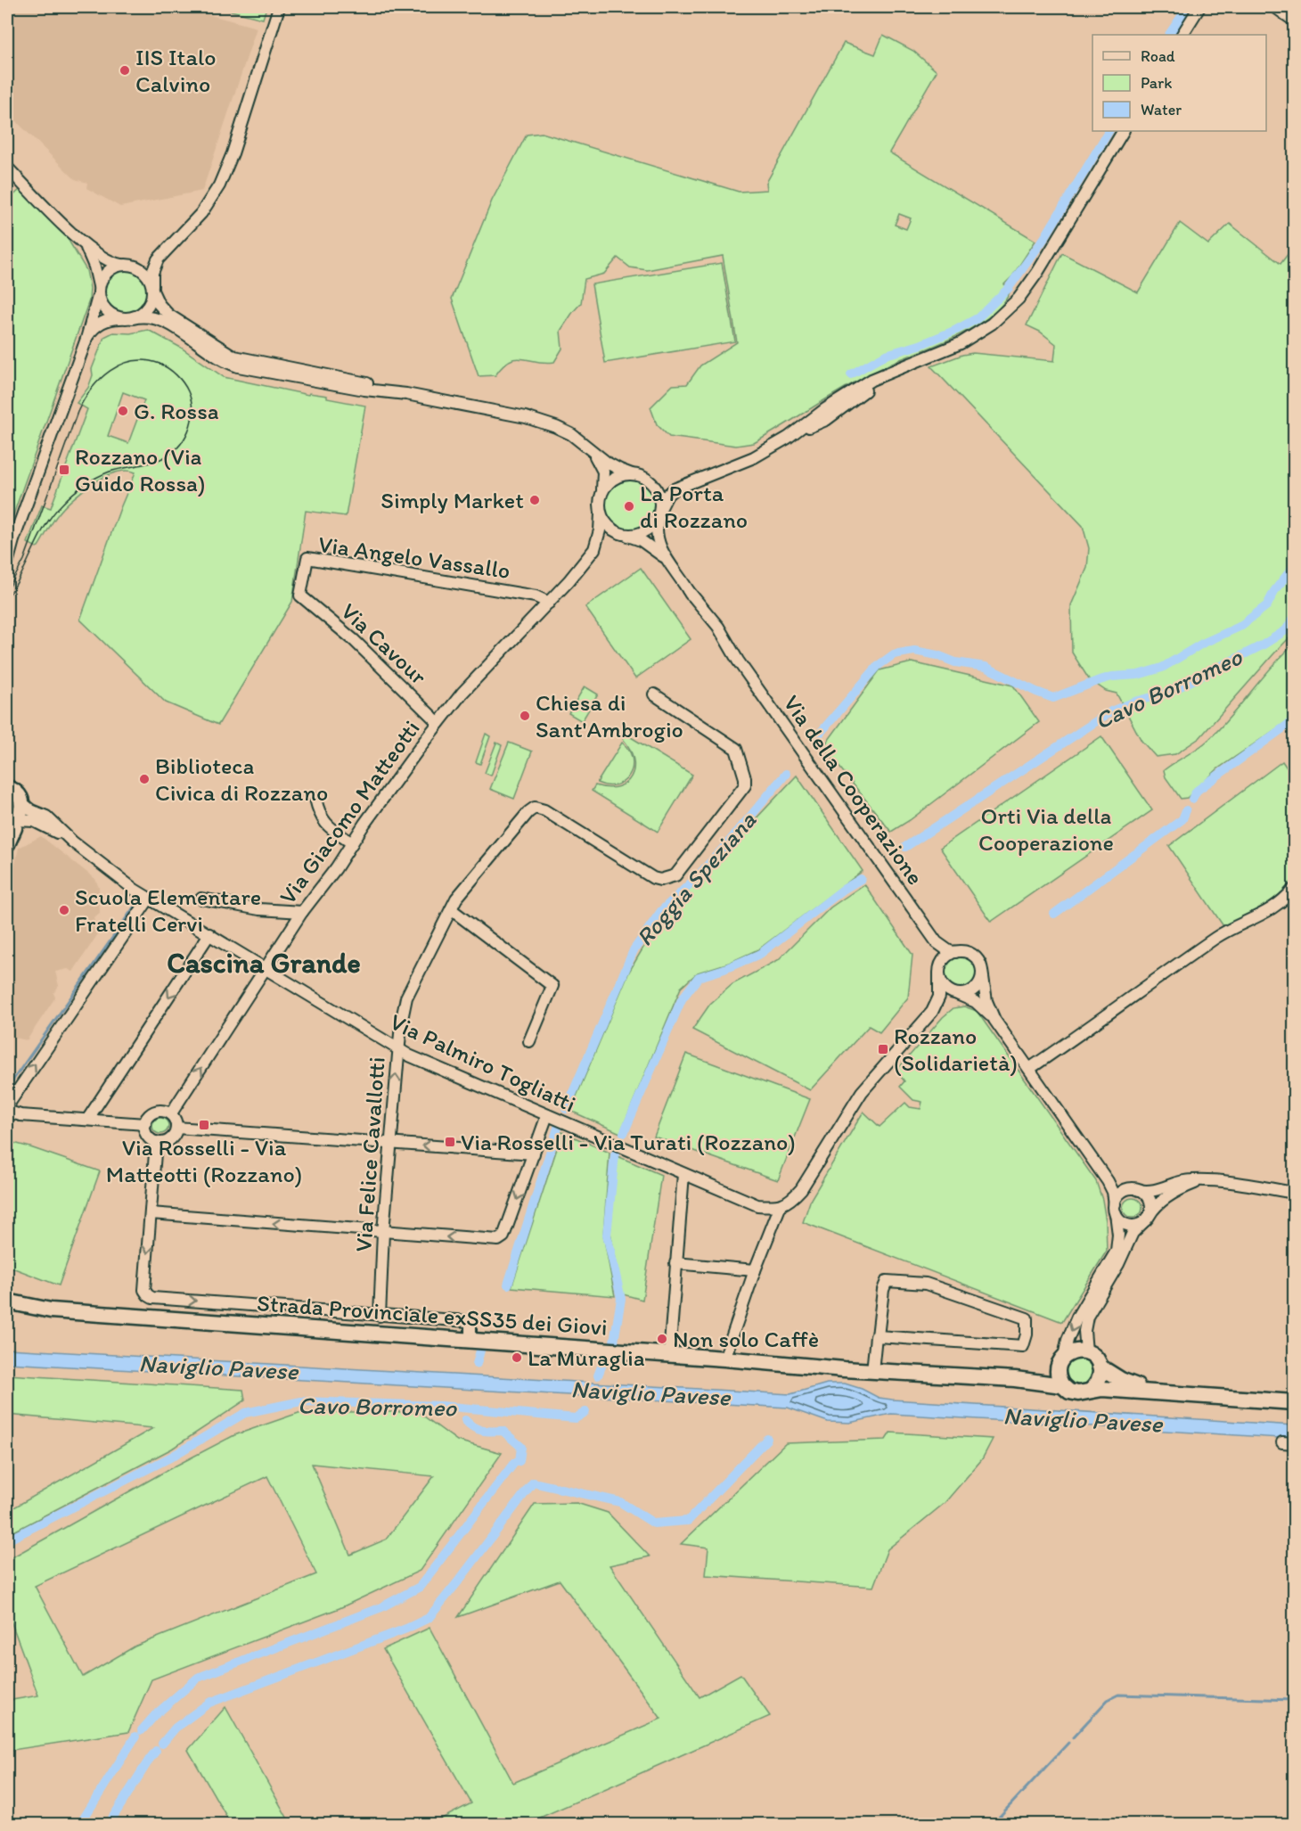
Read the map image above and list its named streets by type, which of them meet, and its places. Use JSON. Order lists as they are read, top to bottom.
{
  "streets": {
    "main road": ["Strada Provinciale exSS35 dei Giovi"],
    "street": [
      "Via Angelo Vassallo",
      "Via Cavour",
      "Via della Cooperazione",
      "Via Giacomo Matteotti",
      "Via Palmiro Togliatti",
      "Via Felice Cavallotti"
    ]
  },
  "crossings": [
    ["Via Angelo Vassallo", "Via Cavour"],
    ["Via Angelo Vassallo", "Via Giacomo Matteotti"],
    ["Via Cavour", "Via Giacomo Matteotti"],
    ["Via Giacomo Matteotti", "Via Palmiro Togliatti"],
    ["Via Palmiro Togliatti", "Via Felice Cavallotti"]
  ],
  "districts": ["Cascina Grande"],
  "water": ["Cavo Borromeo", "Roggia Speziana", "Naviglio Pavese"],
  "parks": ["Orti Via della Cooperazione"],
  "places": {
    "other": [
      "IIS Italo Calvino",
      "G. Rossa",
      "Simply Market",
      "La Porta di Rozzano",
      "Chiesa di Sant'Ambrogio",
      "Biblioteca Civica di Rozzano",
      "Scuola Elementare Fratelli Cervi",
      "Non solo Caffè",
      "La Muraglia"
    ],
    "transit": [
      "Rozzano (Via Guido Rossa)",
      "Rozzano (Solidarietà)",
      "Via Rosselli - Via Matteotti (Rozzano)",
      "Via Rosselli - Via Turati (Rozzano)"
    ]
  },
  "legend": ["Road", "Park", "Water"]
}
